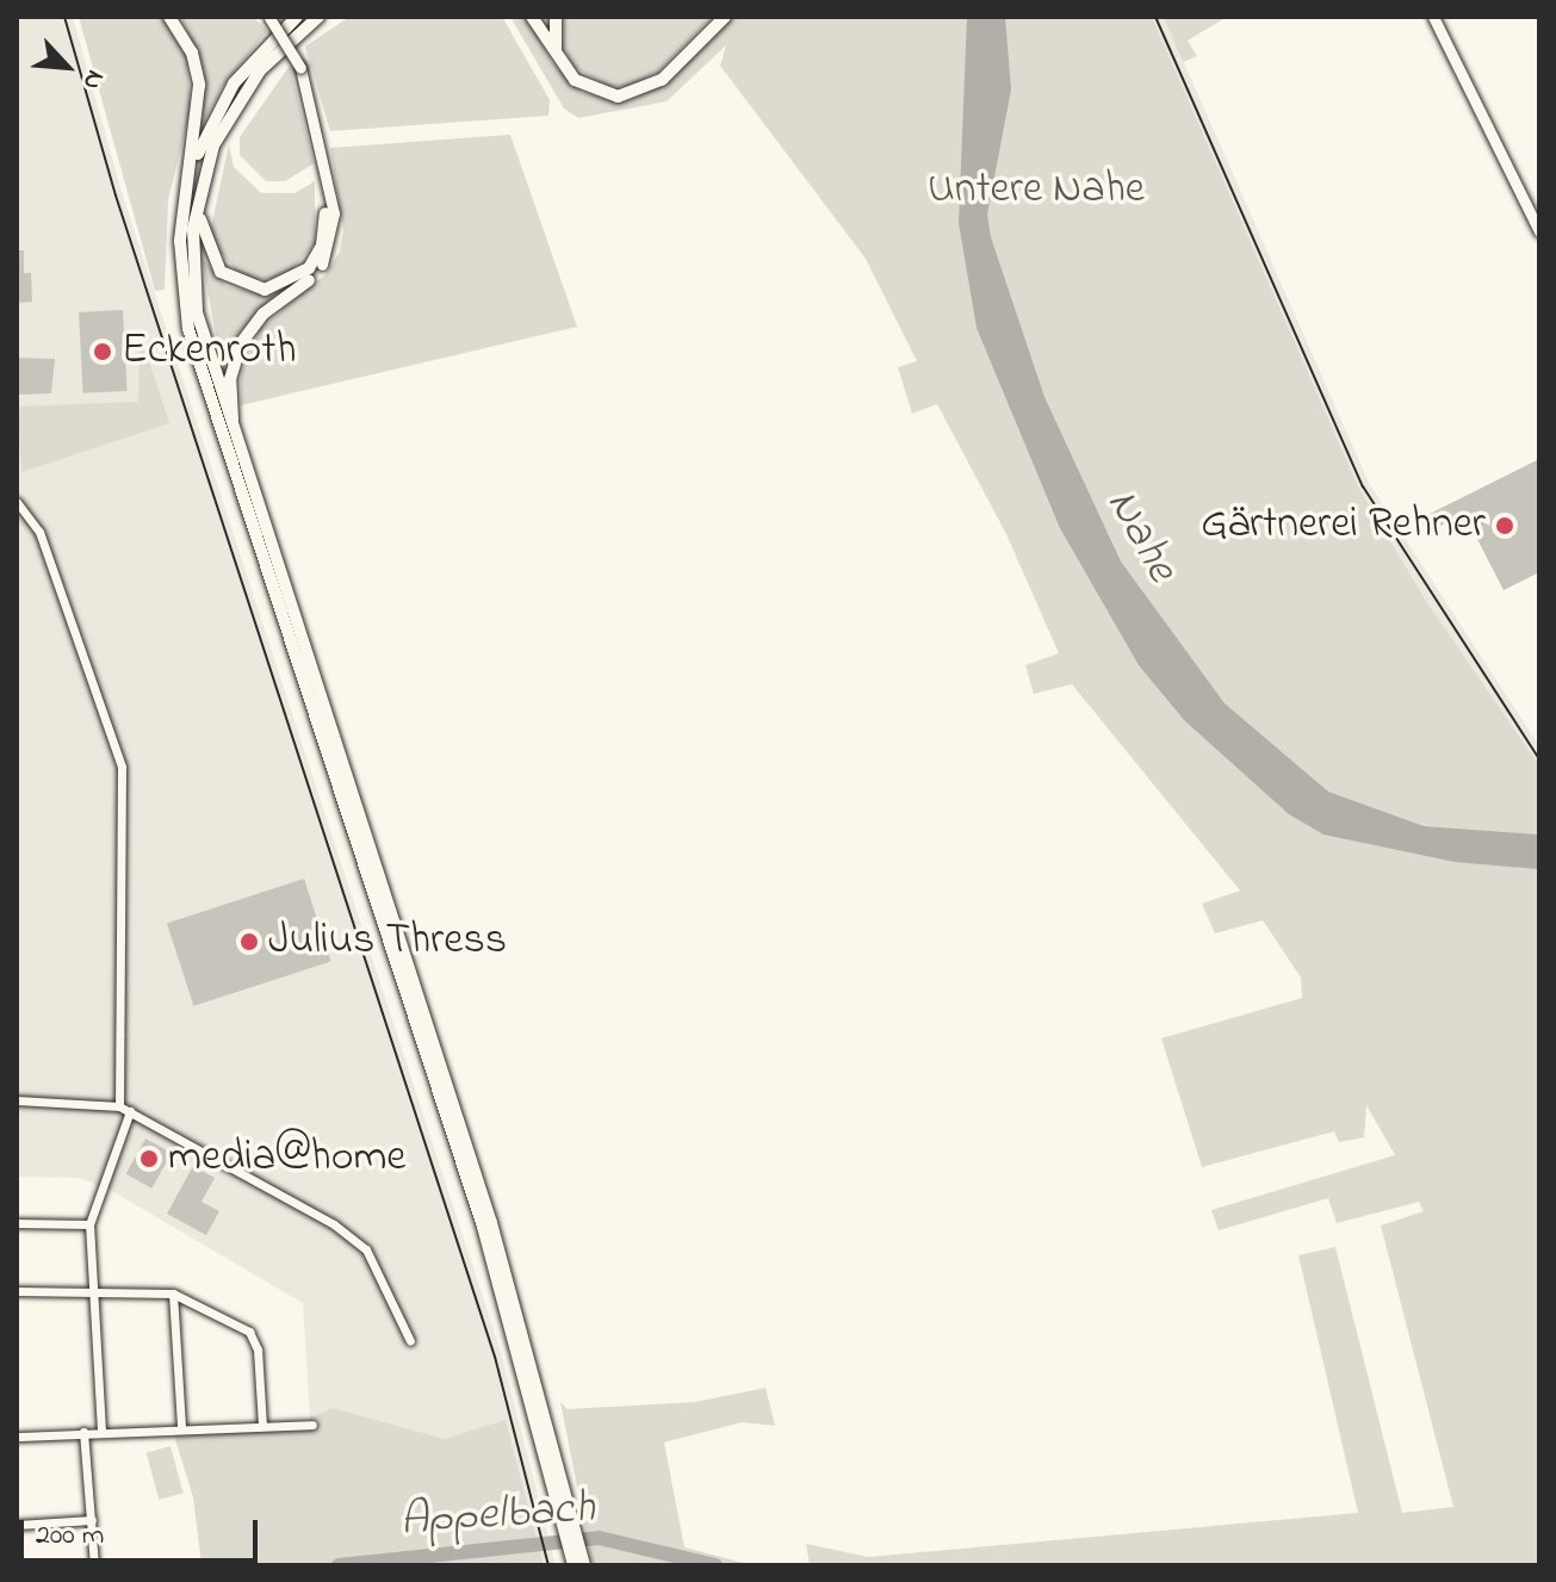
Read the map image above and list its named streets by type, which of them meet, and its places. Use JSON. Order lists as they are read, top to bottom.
{
  "water": ["Nahe", "Appelbach"],
  "parks": ["Untere Nahe"],
  "places": [
    "Eckenroth",
    "Gärtnerei Rehner",
    "Julius Thress",
    "media@home"
  ],
  "scale_bar": "200 m",
  "north": "bottom right"
}
